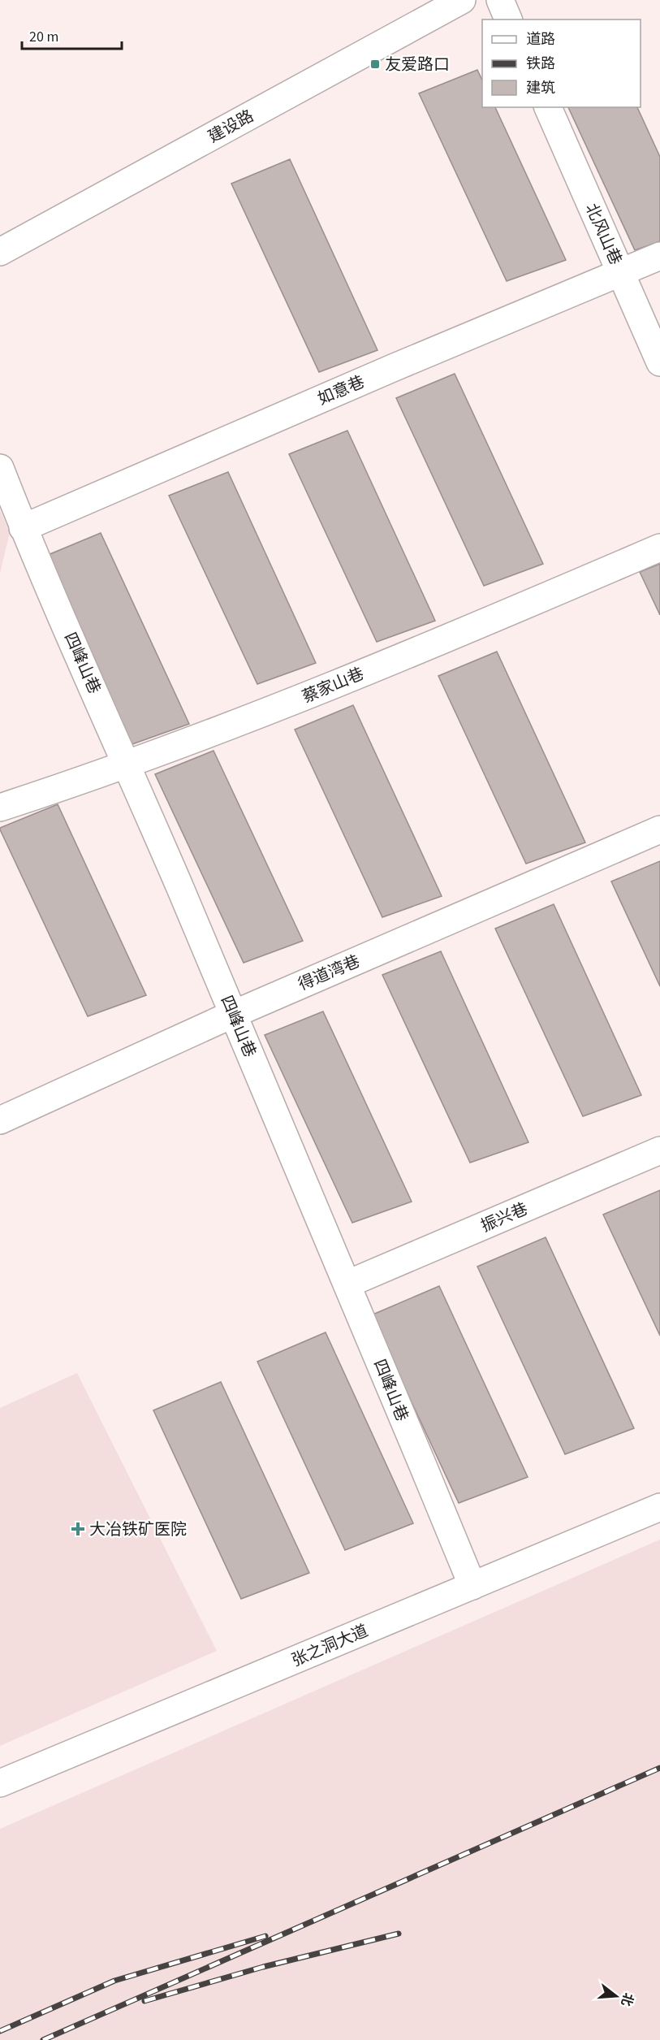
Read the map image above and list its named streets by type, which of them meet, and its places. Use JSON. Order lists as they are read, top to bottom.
{
  "streets": {
    "street": [
      "建设路",
      "北风山巷",
      "如意巷",
      "四峰山巷",
      "蔡家山巷",
      "得道湾巷",
      "振兴巷",
      "张之洞大道"
    ]
  },
  "crossings": [
    ["北风山巷", "如意巷"],
    ["如意巷", "四峰山巷"],
    ["四峰山巷", "蔡家山巷"],
    ["四峰山巷", "得道湾巷"],
    ["四峰山巷", "振兴巷"],
    ["四峰山巷", "张之洞大道"]
  ],
  "places": {
    "transit": ["友爱路口"],
    "health": ["大冶铁矿医院"]
  },
  "legend": ["道路", "铁路", "建筑"],
  "scale_bar": "20 m",
  "north": "right"
}
